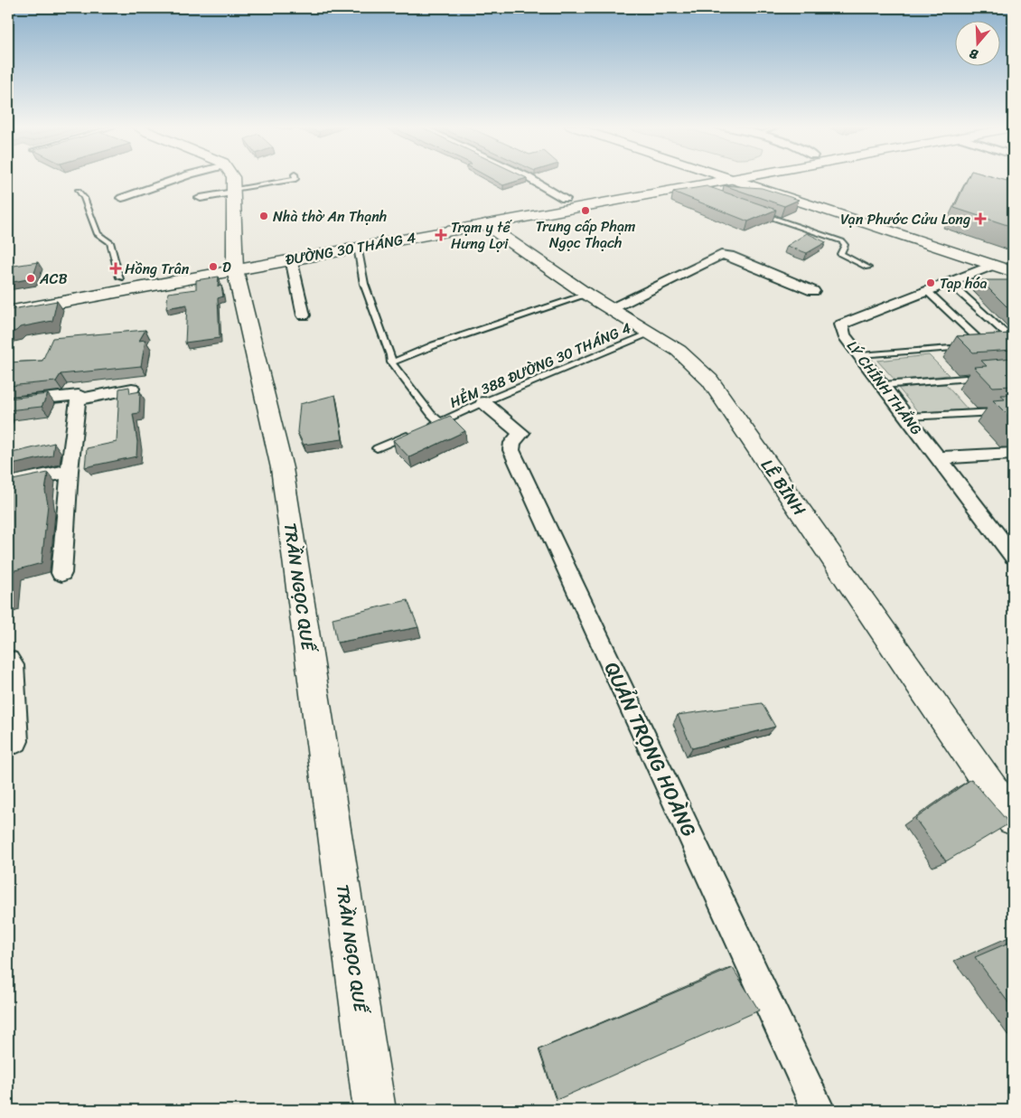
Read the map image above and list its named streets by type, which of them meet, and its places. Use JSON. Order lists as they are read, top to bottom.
{
  "streets": {
    "main road": ["ĐƯỜNG 30 THÁNG 4", "LÊ BÌNH", "TRẦN NGỌC QUẾ"],
    "street": ["LÝ CHÍNH THẮNG", "QUẢN TRỌNG HOÀNG"],
    "lane": ["HẺM 388 ĐƯỜNG 30 THÁNG 4"]
  },
  "crossings": [
    ["ĐƯỜNG 30 THÁNG 4", "HẺM 388 ĐƯỜNG 30 THÁNG 4"],
    ["ĐƯỜNG 30 THÁNG 4", "LÊ BÌNH"],
    ["ĐƯỜNG 30 THÁNG 4", "TRẦN NGỌC QUẾ"],
    ["HẺM 388 ĐƯỜNG 30 THÁNG 4", "LÊ BÌNH"],
    ["HẺM 388 ĐƯỜNG 30 THÁNG 4", "QUẢN TRỌNG HOÀNG"]
  ],
  "places": {
    "other": [
      "Trung cấp Phạm Ngọc Thạch",
      "Nhà thờ An Thạnh",
      "D",
      "ACB",
      "Tạp hóa"
    ],
    "health": ["Vạn Phước Cửu Long", "Trạm y tế Hưng Lợi", "Hồng Trân"]
  },
  "north": "bottom"
}
